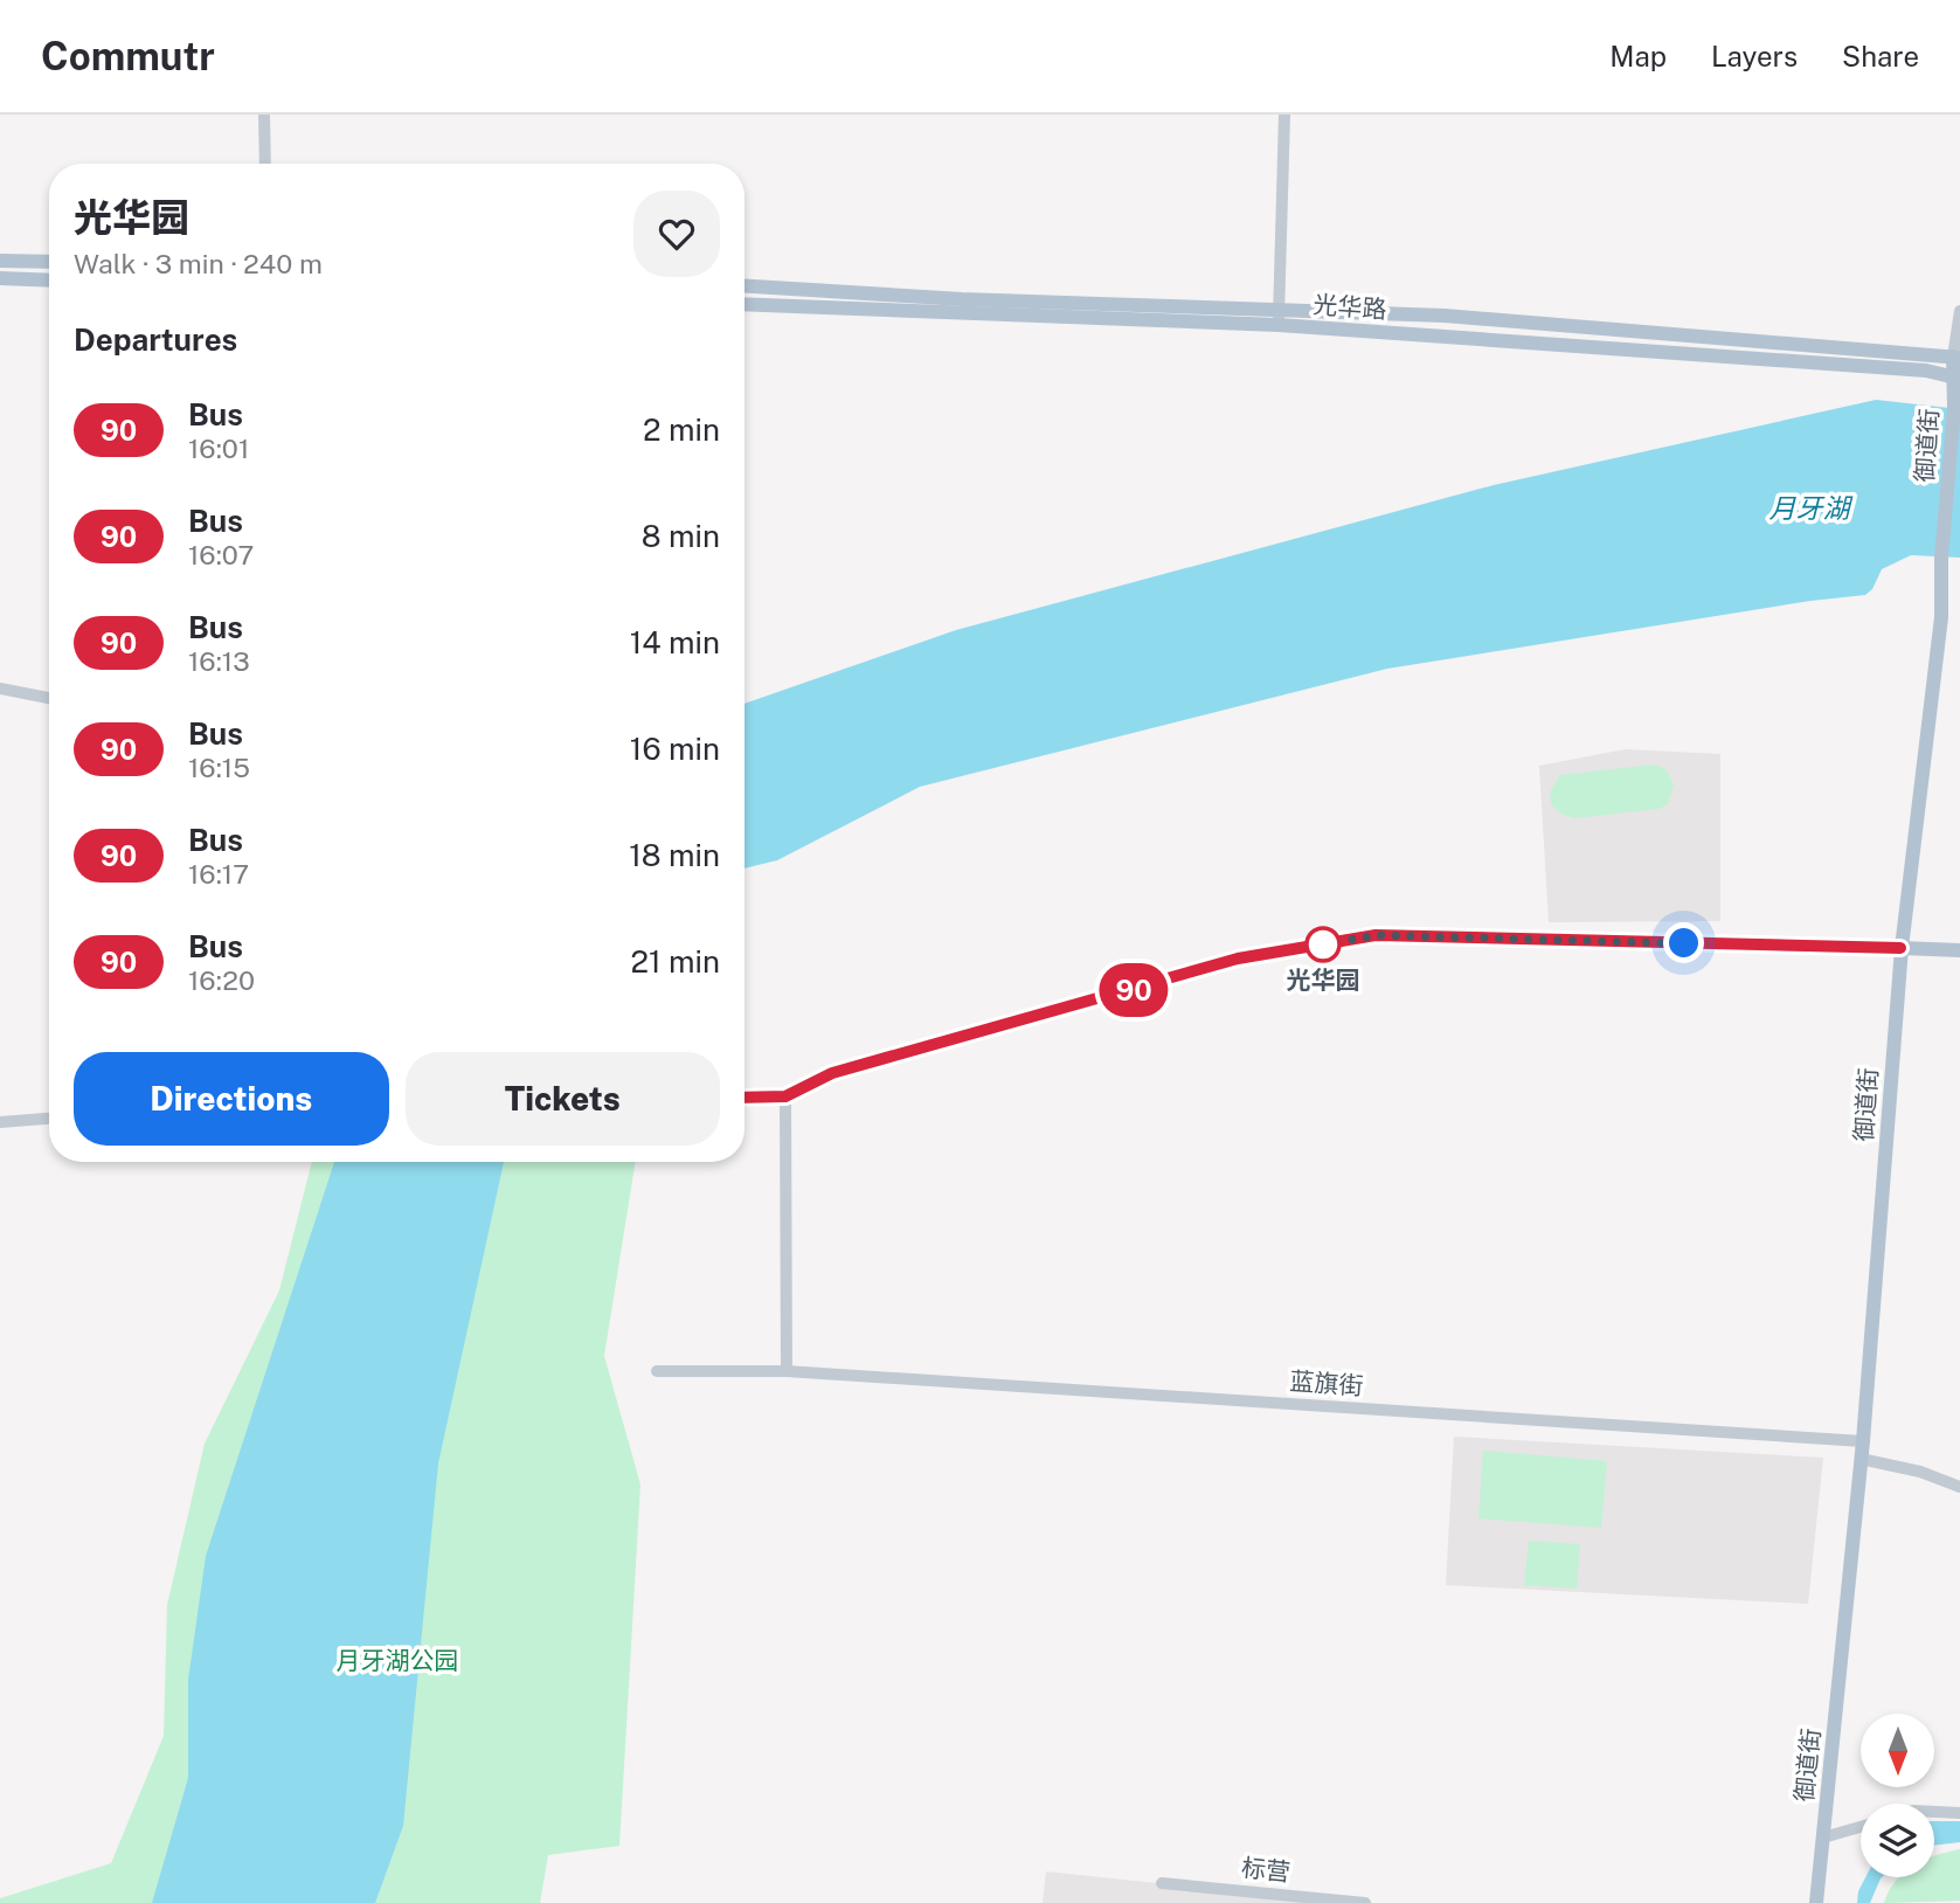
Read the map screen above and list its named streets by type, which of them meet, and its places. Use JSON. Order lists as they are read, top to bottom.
{
  "streets": {
    "main road": ["光华路", "御道街"],
    "street": ["蓝旗街", "标营"]
  },
  "crossings": [
    ["光华路", "御道街"],
    ["御道街", "蓝旗街"]
  ],
  "water": ["月牙湖"],
  "parks": ["月牙湖公园"],
  "places": ["光华园"],
  "lines": ["bus line 90"],
  "north": "bottom",
  "page": {
    "header": "Commutr",
    "nav": ["Map", "Layers", "Share"],
    "on_map": "90",
    "heading": [
      ["光华园", "Walk · 3 min · 240 m"],
      "Departures"
    ],
    "list": [
      {
        "mark": "90",
        "name": "Bus",
        "note": "16:01",
        "value": "2 min"
      },
      {
        "mark": "90",
        "name": "Bus",
        "note": "16:07",
        "value": "8 min"
      },
      {
        "mark": "90",
        "name": "Bus",
        "note": "16:13",
        "value": "14 min"
      },
      {
        "mark": "90",
        "name": "Bus",
        "note": "16:15",
        "value": "16 min"
      },
      {
        "mark": "90",
        "name": "Bus",
        "note": "16:17",
        "value": "18 min"
      },
      {
        "mark": "90",
        "name": "Bus",
        "note": "16:20",
        "value": "21 min"
      }
    ],
    "buttons": ["Directions", "Tickets"]
  }
}
